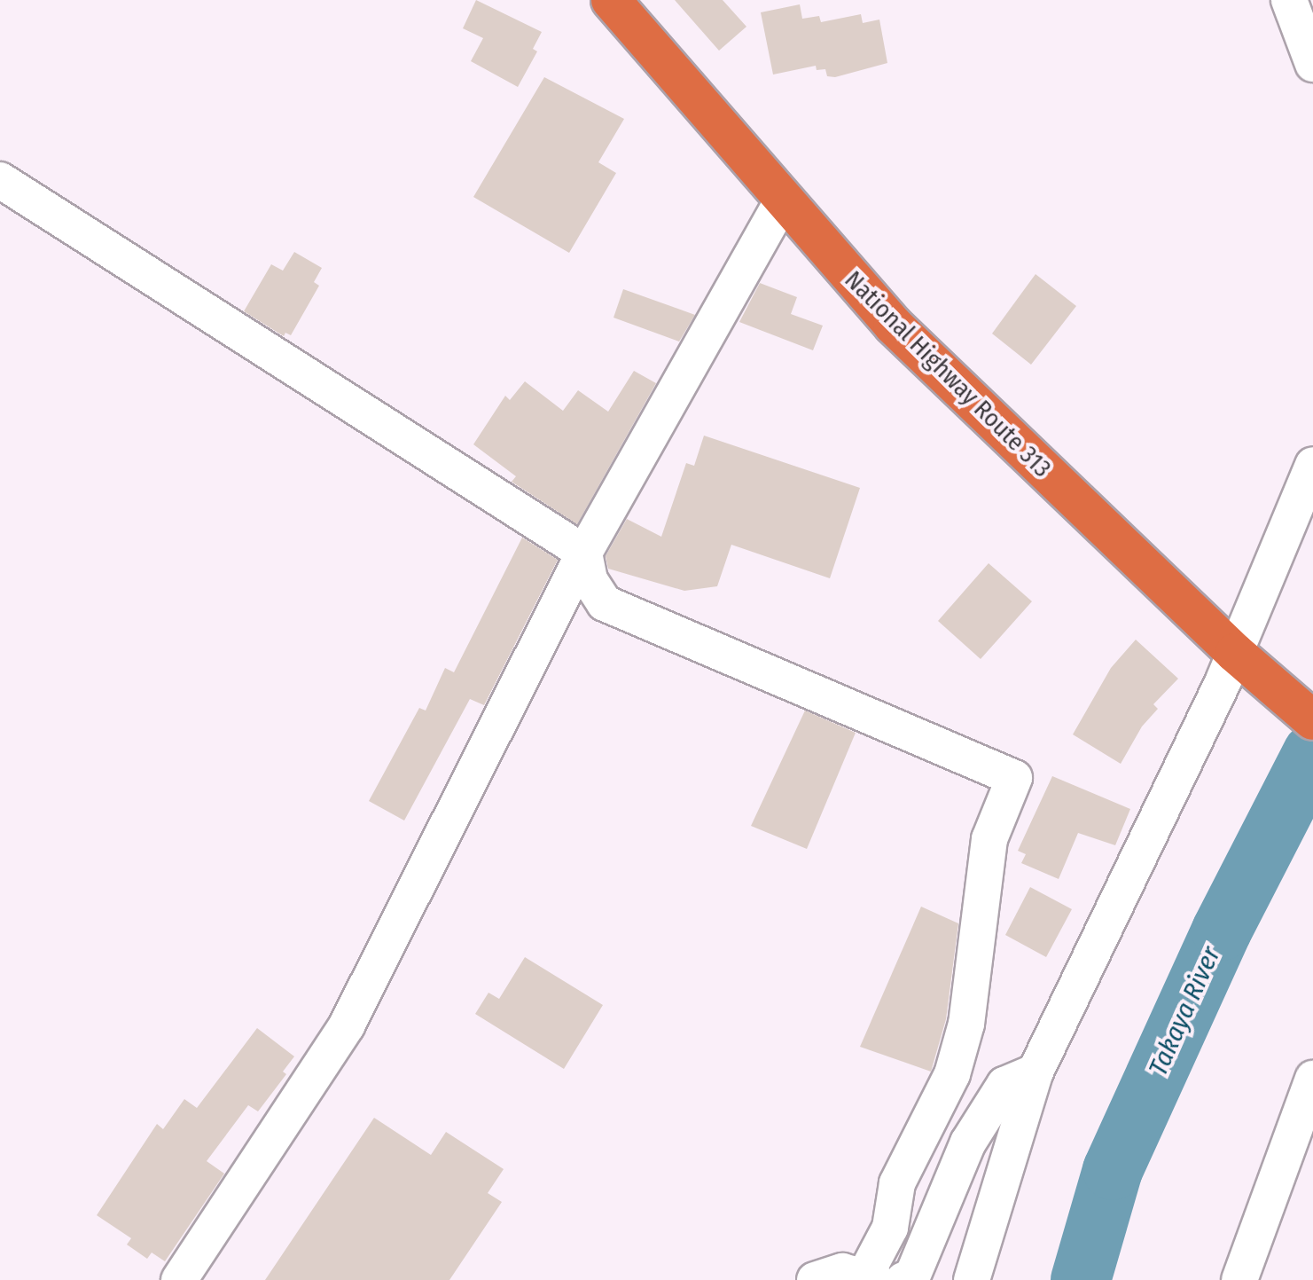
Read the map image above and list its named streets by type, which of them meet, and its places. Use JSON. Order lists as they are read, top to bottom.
{
  "streets": {
    "highway": ["National Highway Route 313"]
  },
  "water": ["Takaya River"]
}
